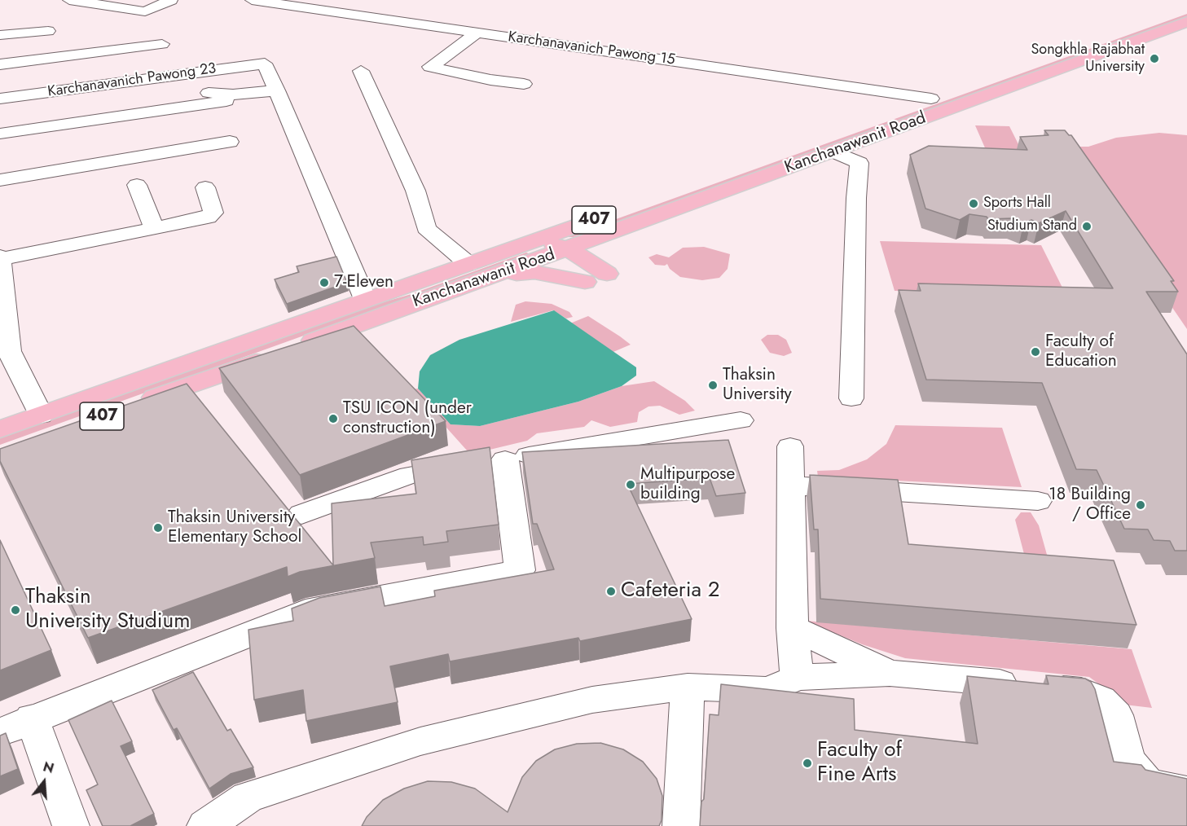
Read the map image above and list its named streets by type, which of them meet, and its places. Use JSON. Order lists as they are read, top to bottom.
{
  "streets": {
    "main road": ["Kanchanawanit Road", "407"],
    "street": ["Karchanavanich Pawong 15", "Karchanavanich Pawong 23"]
  },
  "crossings": [
    ["Karchanavanich Pawong 15", "Kanchanawanit Road"]
  ],
  "places": [
    "Songkhla Rajabhat University",
    "Sports Hall",
    "Studium Stand",
    "7-Eleven",
    "Faculty of Education",
    "Thaksin University",
    "TSU ICON (under construction)",
    "Multipurpose building",
    "18 Building / Office",
    "Thaksin University Elementary School",
    "Cafeteria 2",
    "Thaksin University Studium",
    "Faculty of Fine Arts"
  ],
  "north": "top"
}
